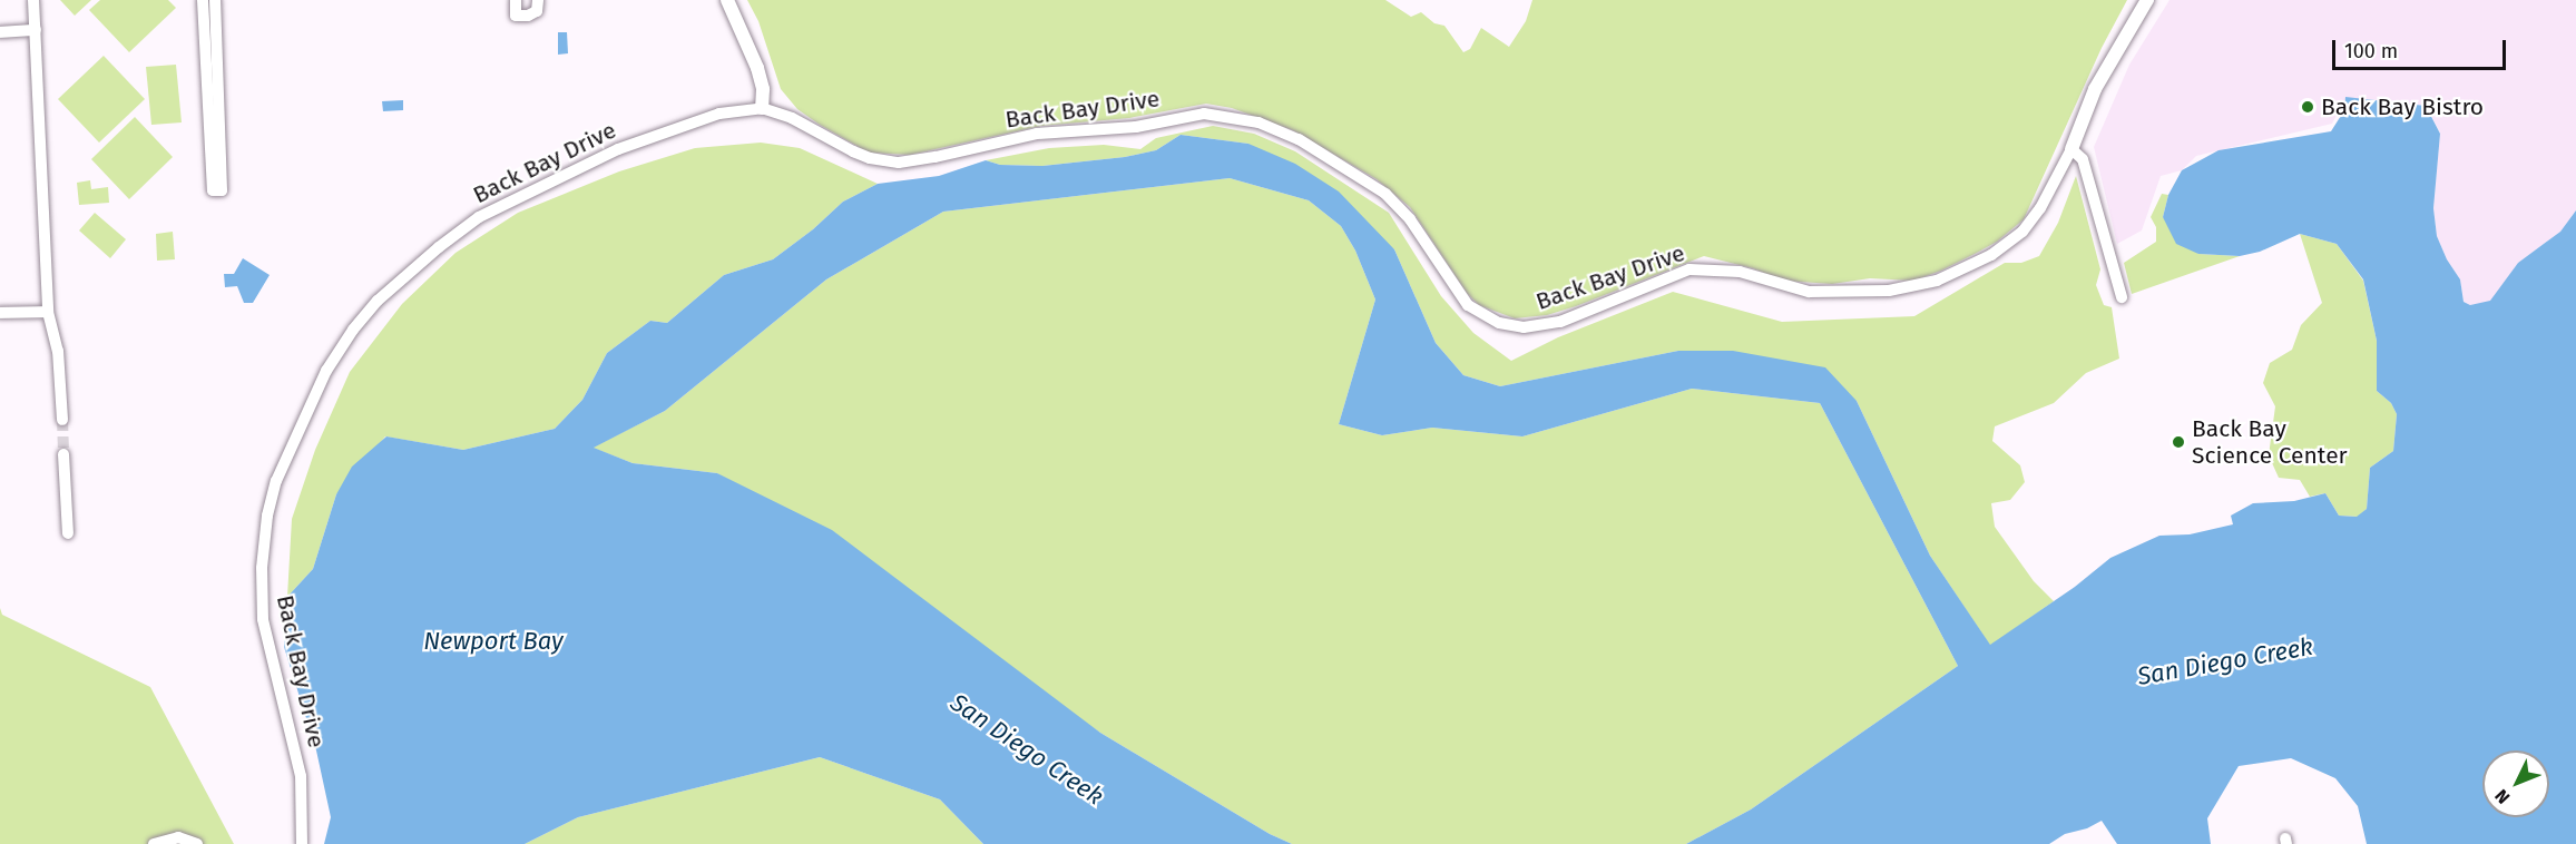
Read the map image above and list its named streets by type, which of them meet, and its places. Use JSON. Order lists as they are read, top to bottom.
{
  "streets": {
    "street": ["Back Bay Drive"]
  },
  "water": ["Newport Bay", "San Diego Creek"],
  "places": ["Back Bay Bistro", "Back Bay Science Center"],
  "scale_bar": "100 m",
  "north": "bottom left"
}
